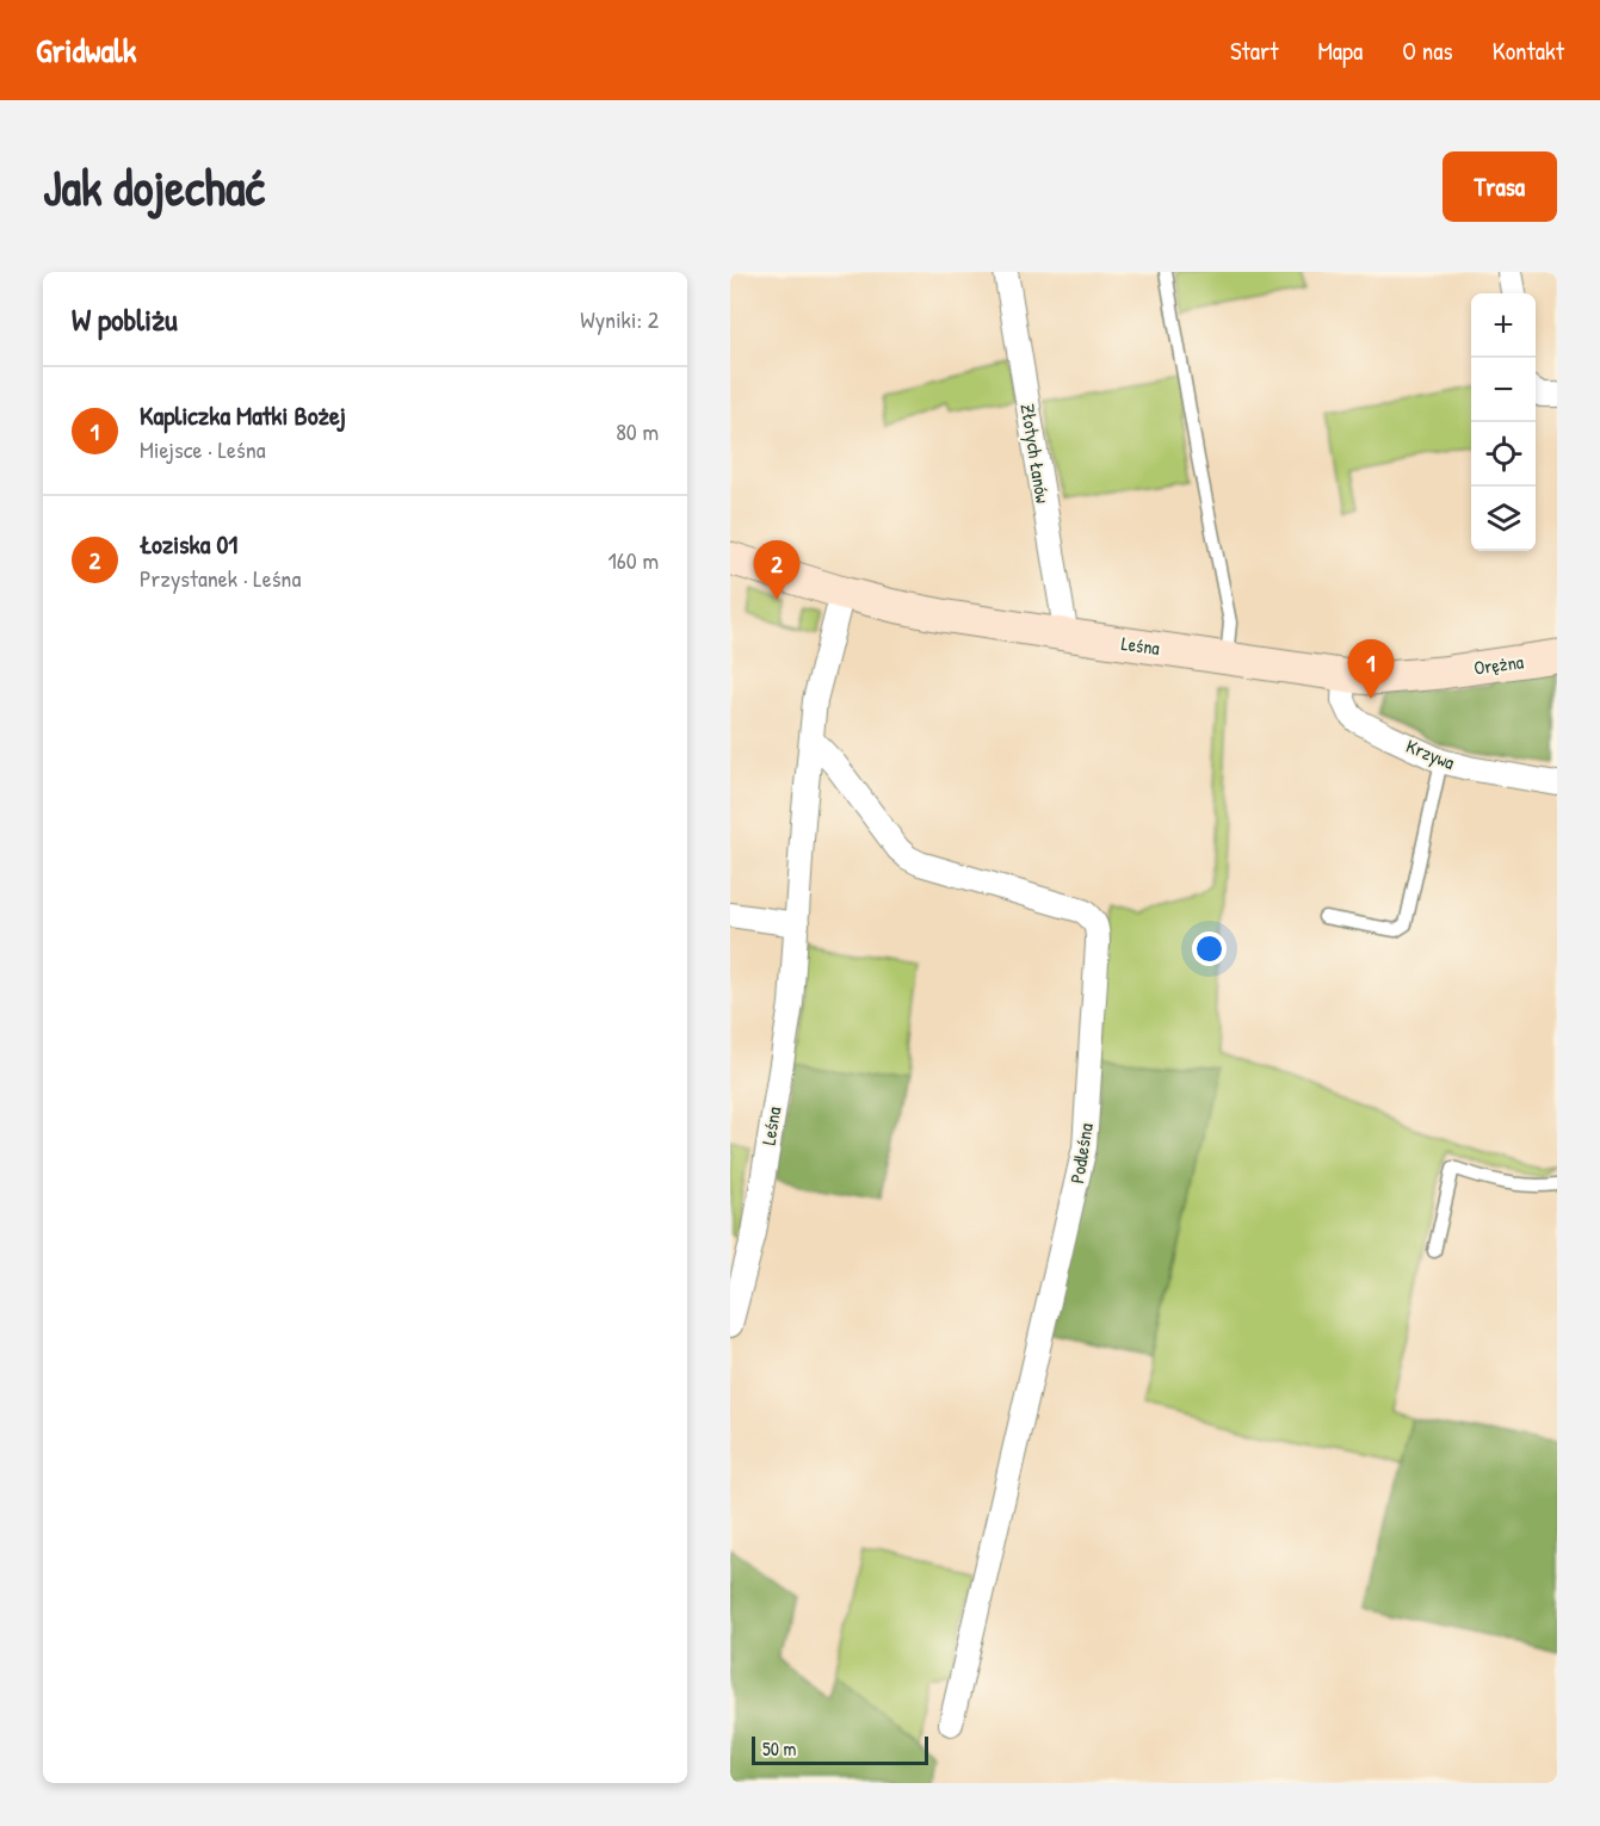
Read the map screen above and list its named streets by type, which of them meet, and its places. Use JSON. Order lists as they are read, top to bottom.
{
  "streets": {
    "street": [
      "Złotych Łanów",
      "Leśna",
      "Orężna",
      "Krzywa",
      "Podleśna"
    ]
  },
  "crossings": [
    ["Złotych Łanów", "Leśna"],
    ["Leśna", "Orężna"],
    ["Leśna", "Krzywa"],
    ["Leśna", "Podleśna"]
  ],
  "scale_bar": "50 m",
  "page": {
    "header": "Gridwalk",
    "nav": [
      "Start",
      "Mapa",
      "O nas",
      "Kontakt"
    ],
    "buttons": "Trasa",
    "title": "Jak dojechać",
    "heading": ["W pobliżu", "Wyniki: 2"],
    "map_buttons": ["+", "−"],
    "list": [
      {
        "mark": "1",
        "name": "Kapliczka Matki Bożej",
        "note": "Miejsce · Leśna",
        "value": "80 m"
      },
      {
        "mark": "2",
        "name": "Łoziska 01",
        "note": "Przystanek · Leśna",
        "value": "160 m"
      }
    ],
    "pins": ["2", "1"],
    "scale": "50 m"
  }
}
